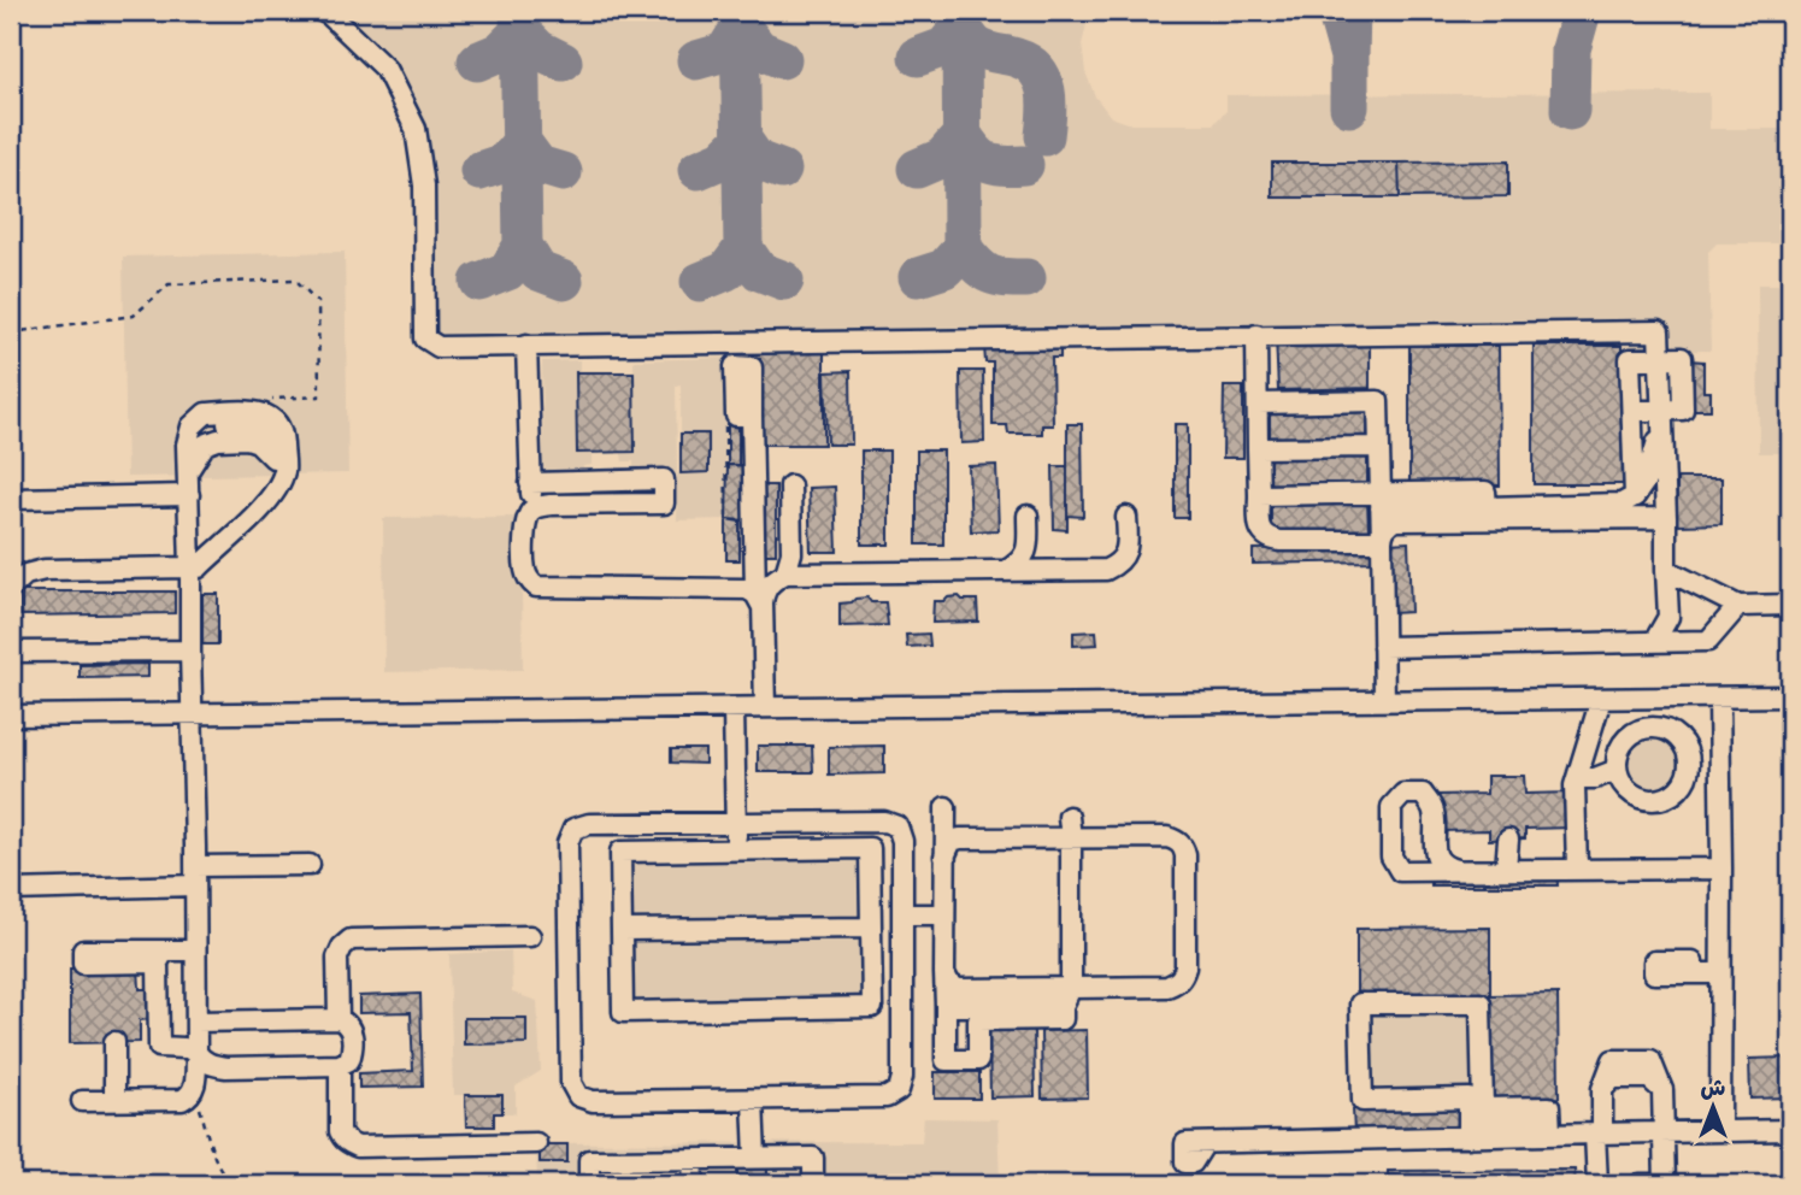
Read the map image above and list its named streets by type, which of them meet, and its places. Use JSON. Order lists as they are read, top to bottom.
{
  "north": "top"
}
